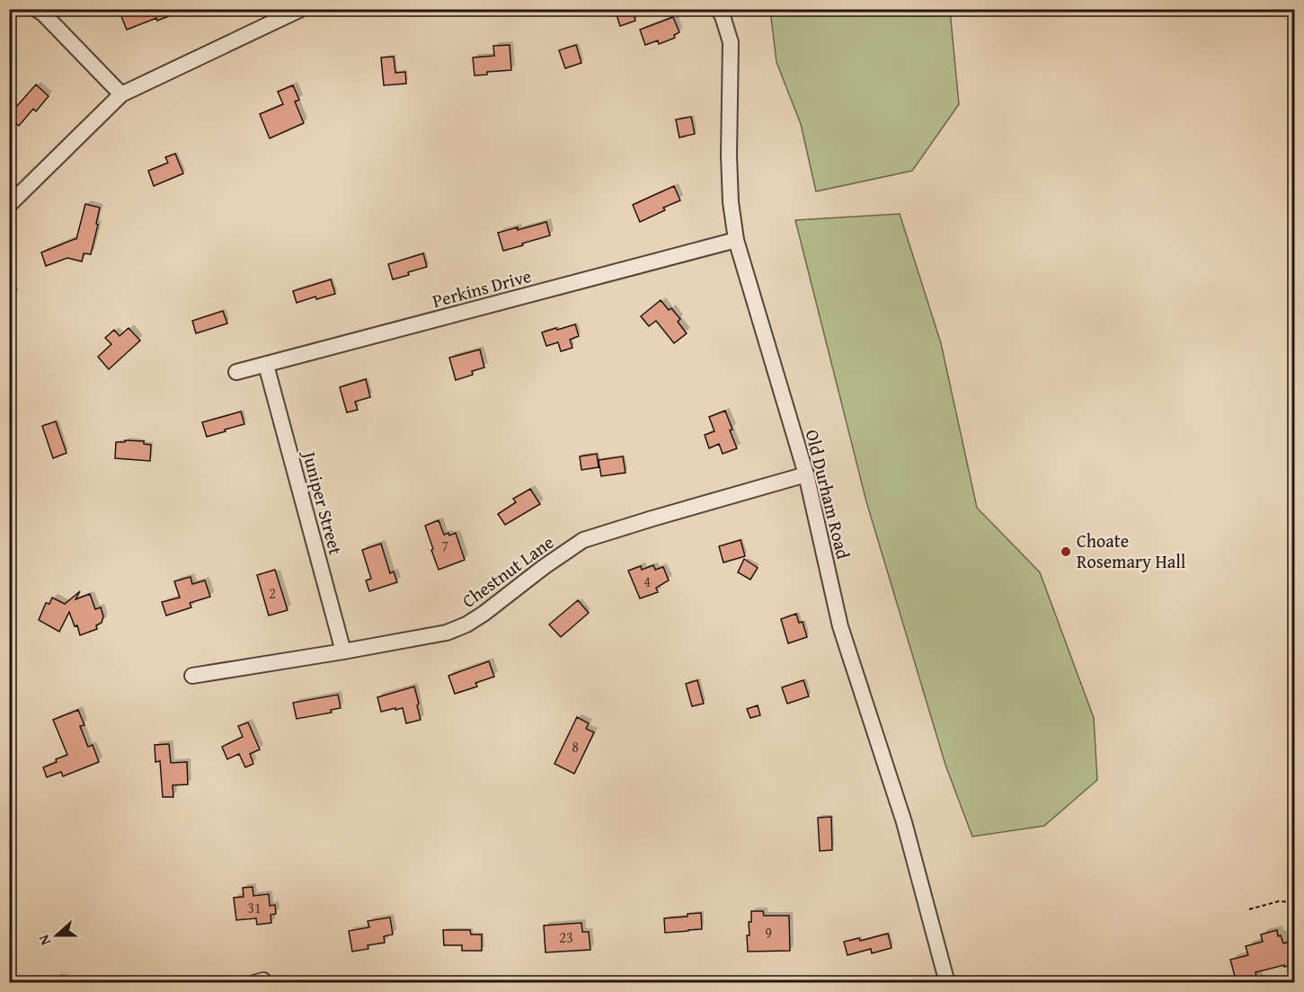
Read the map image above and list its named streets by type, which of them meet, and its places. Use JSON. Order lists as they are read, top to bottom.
{
  "streets": {
    "street": [
      "Perkins Drive",
      "Old Durham Road",
      "Juniper Street",
      "Chestnut Lane"
    ]
  },
  "crossings": [
    ["Perkins Drive", "Old Durham Road"],
    ["Perkins Drive", "Juniper Street"],
    ["Old Durham Road", "Chestnut Lane"],
    ["Juniper Street", "Chestnut Lane"]
  ],
  "places": ["Choate Rosemary Hall"],
  "house_numbers": [
    "7",
    "4",
    "2",
    "8",
    "31",
    "9",
    "23"
  ],
  "north": "left"
}
